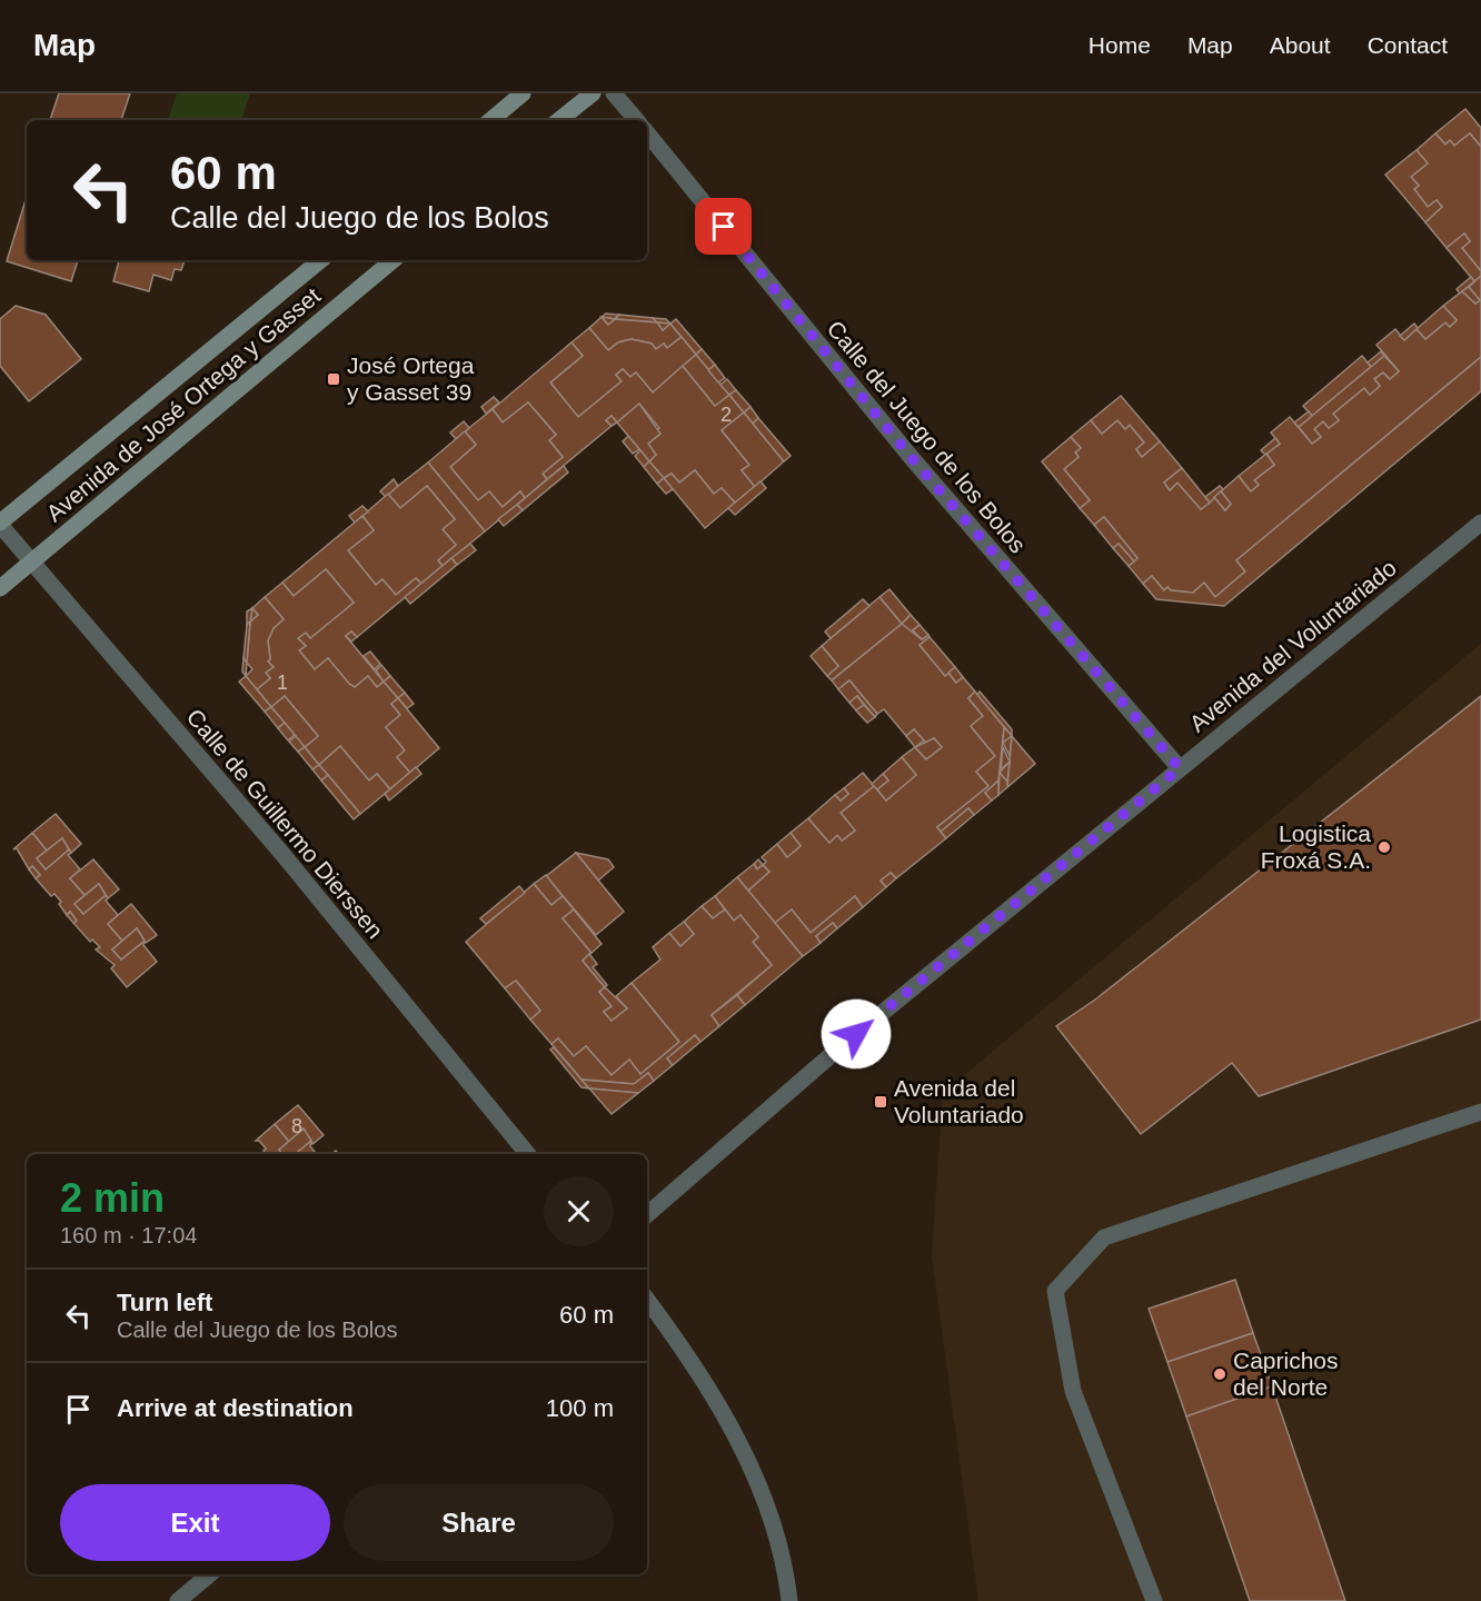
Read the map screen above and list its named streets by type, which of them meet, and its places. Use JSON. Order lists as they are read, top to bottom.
{
  "streets": {
    "main road": ["Avenida de José Ortega y Gasset"],
    "street": ["Calle del Juego de los Bolos", "Avenida del Voluntariado", "Calle de Guillermo Dierssen"]
  },
  "crossings": [
    ["Avenida de José Ortega y Gasset", "Calle de Guillermo Dierssen"],
    ["Calle del Juego de los Bolos", "Avenida del Voluntariado"]
  ],
  "places": {
    "transit": ["José Ortega y Gasset 39", "Avenida del Voluntariado"],
    "other": ["Logistica Froxá S.A.", "Caprichos del Norte"]
  },
  "house_numbers": ["2", "1", "8"],
  "page": {
    "header": "Map",
    "nav": [
      "Home",
      "Map",
      "About",
      "Contact"
    ],
    "turn": ["60 m", "Calle del Juego de los Bolos"],
    "heading": ["2 min", "160 m · 17:04"],
    "list": [
      {
        "name": "Turn left",
        "note": "Calle del Juego de los Bolos",
        "value": "60 m"
      },
      {
        "name": "Arrive at destination",
        "value": "100 m"
      }
    ],
    "buttons": ["Exit", "Share"]
  }
}
